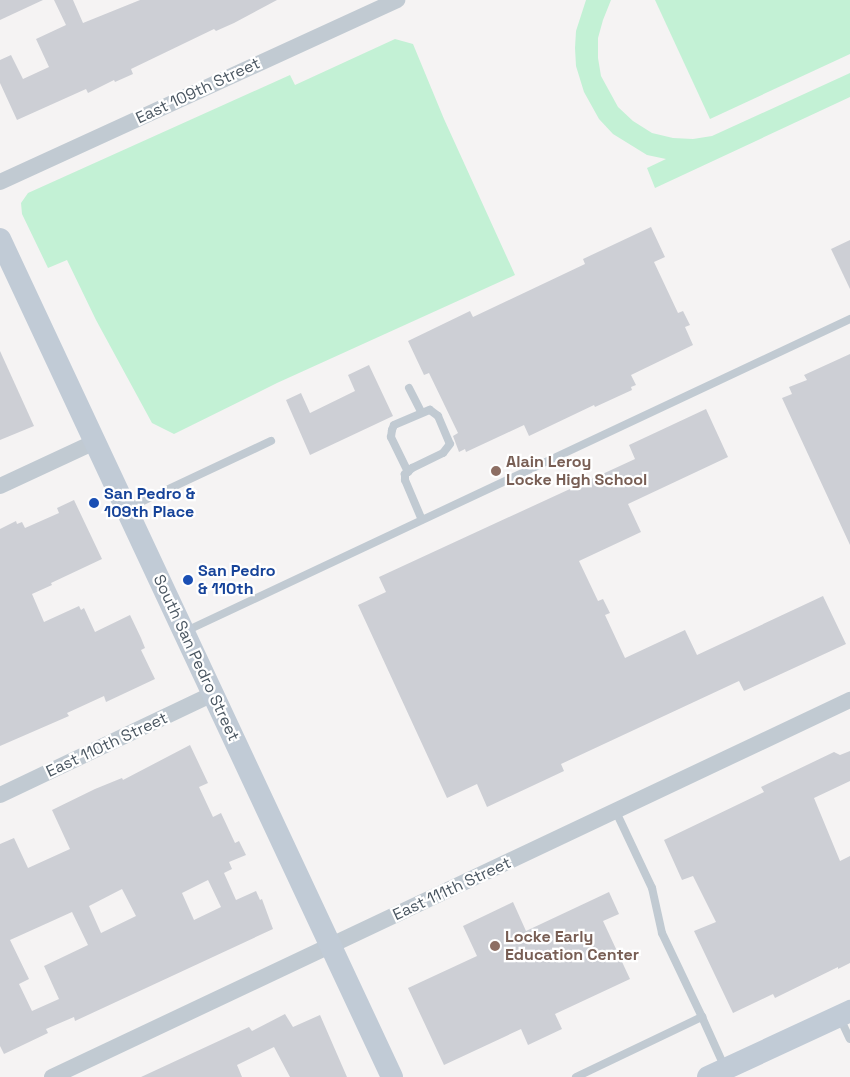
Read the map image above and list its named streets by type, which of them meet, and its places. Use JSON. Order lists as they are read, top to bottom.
{
  "streets": {
    "street": [
      "East 109th Street",
      "South San Pedro Street",
      "East 110th Street",
      "East 111th Street"
    ]
  },
  "crossings": [
    ["South San Pedro Street", "East 110th Street"],
    ["South San Pedro Street", "East 111th Street"]
  ],
  "places": [
    "Alain Leroy Locke High School",
    "San Pedro & 109th Place",
    "San Pedro & 110th",
    "Locke Early Education Center"
  ]
}
